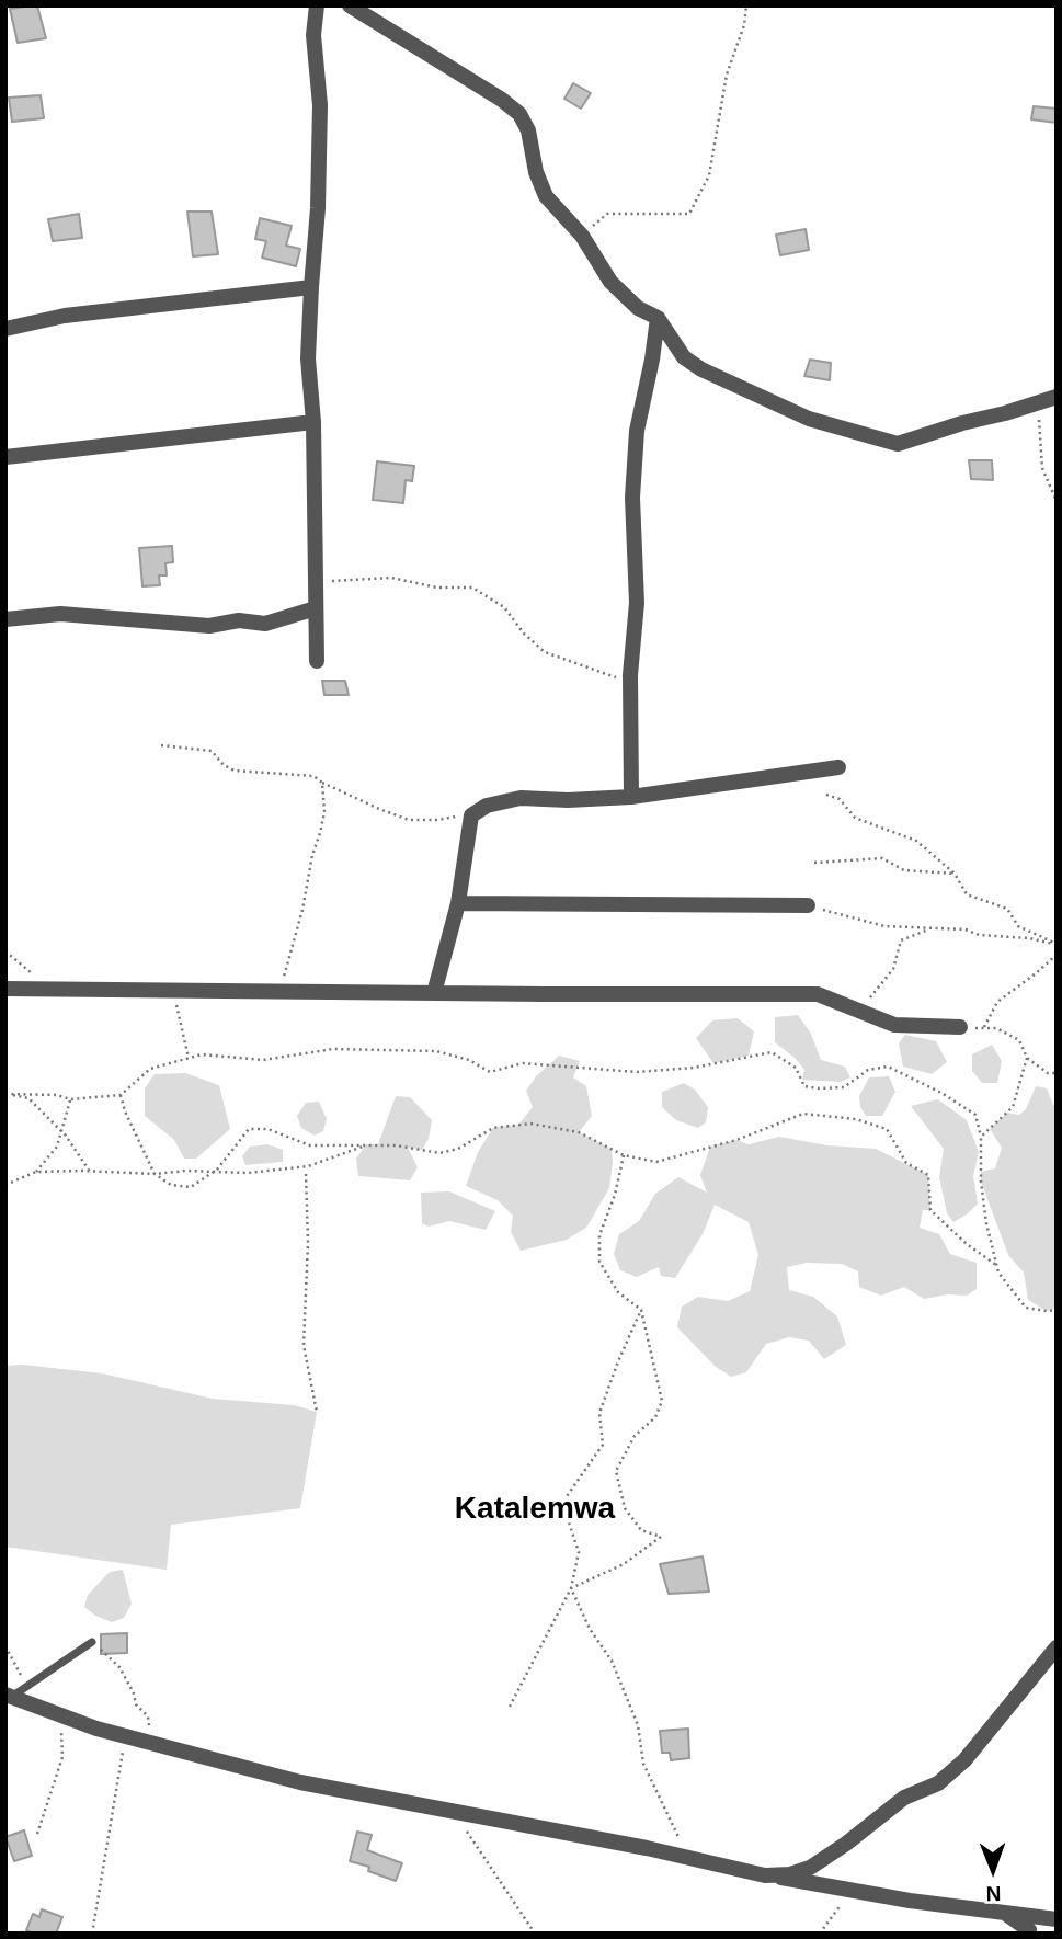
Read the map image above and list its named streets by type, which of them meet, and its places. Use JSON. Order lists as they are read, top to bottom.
{
  "districts": ["Katalemwa"],
  "north": "bottom"
}
